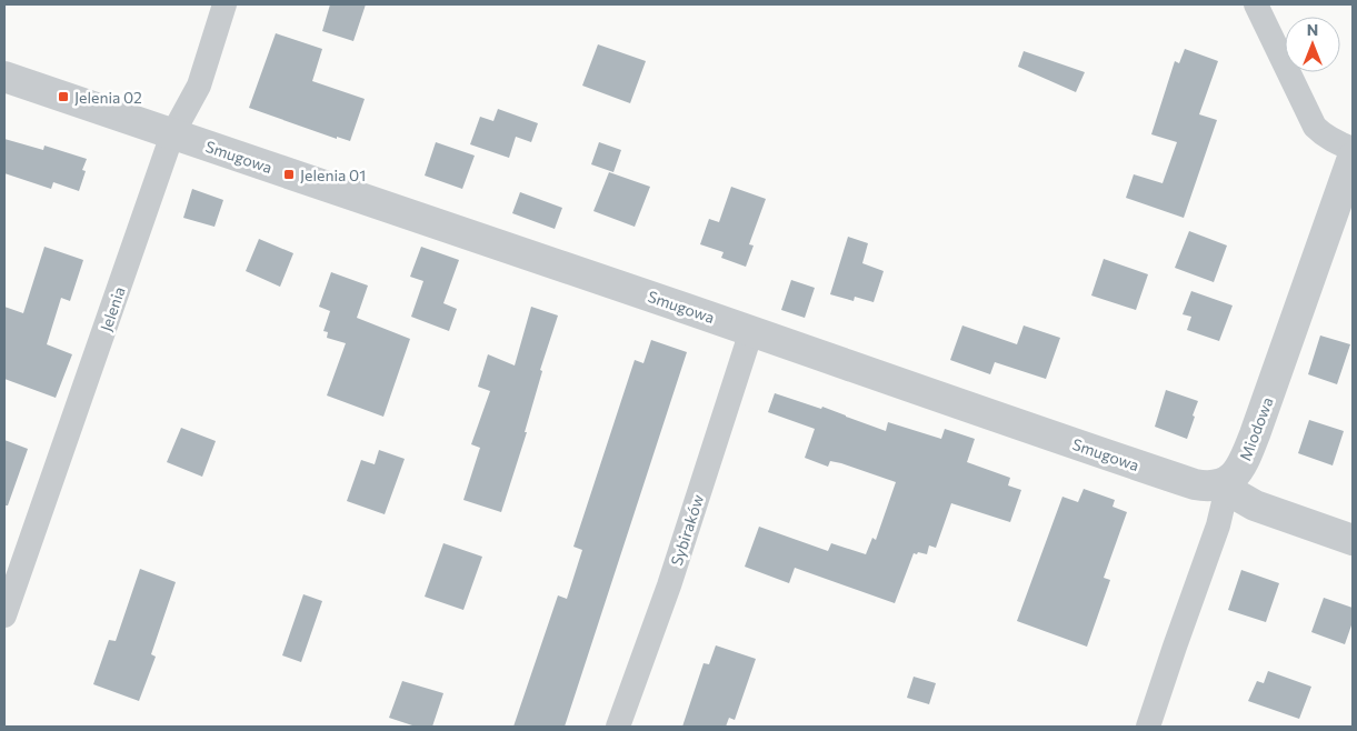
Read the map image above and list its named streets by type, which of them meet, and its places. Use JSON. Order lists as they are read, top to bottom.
{
  "streets": {
    "street": [
      "Smugowa",
      "Jelenia",
      "Miodowa",
      "Sybiraków"
    ]
  },
  "crossings": [
    ["Smugowa", "Jelenia"],
    ["Smugowa", "Miodowa"],
    ["Smugowa", "Sybiraków"]
  ],
  "places": {
    "transit": ["Jelenia 02", "Jelenia 01"]
  },
  "north": "top"
}
